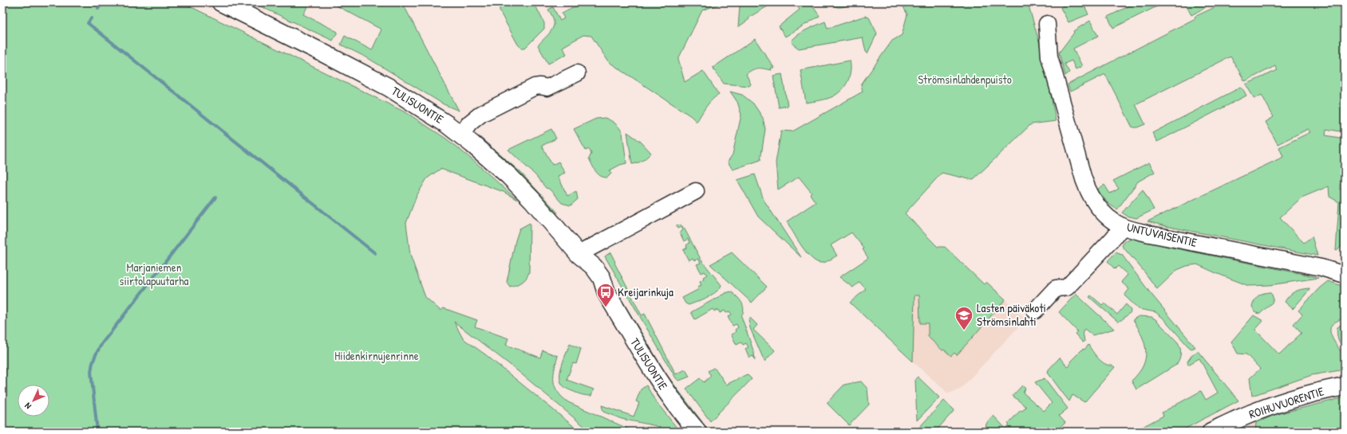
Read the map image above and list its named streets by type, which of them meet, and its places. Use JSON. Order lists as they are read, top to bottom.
{
  "streets": {
    "main road": ["TULISUONTIE", "ROIHUVUORENTIE"],
    "street": ["UNTUVAISENTIE"]
  },
  "parks": ["Strömsinlahdenpuisto", "Marjaniemen siirtolapuutarha", "Hiidenkirnujenrinne"],
  "places": {
    "bus stop": ["Kreijarinkuja"],
    "school or university": ["Lasten päiväkoti Strömsinlahti"]
  },
  "north": "bottom left"
}
